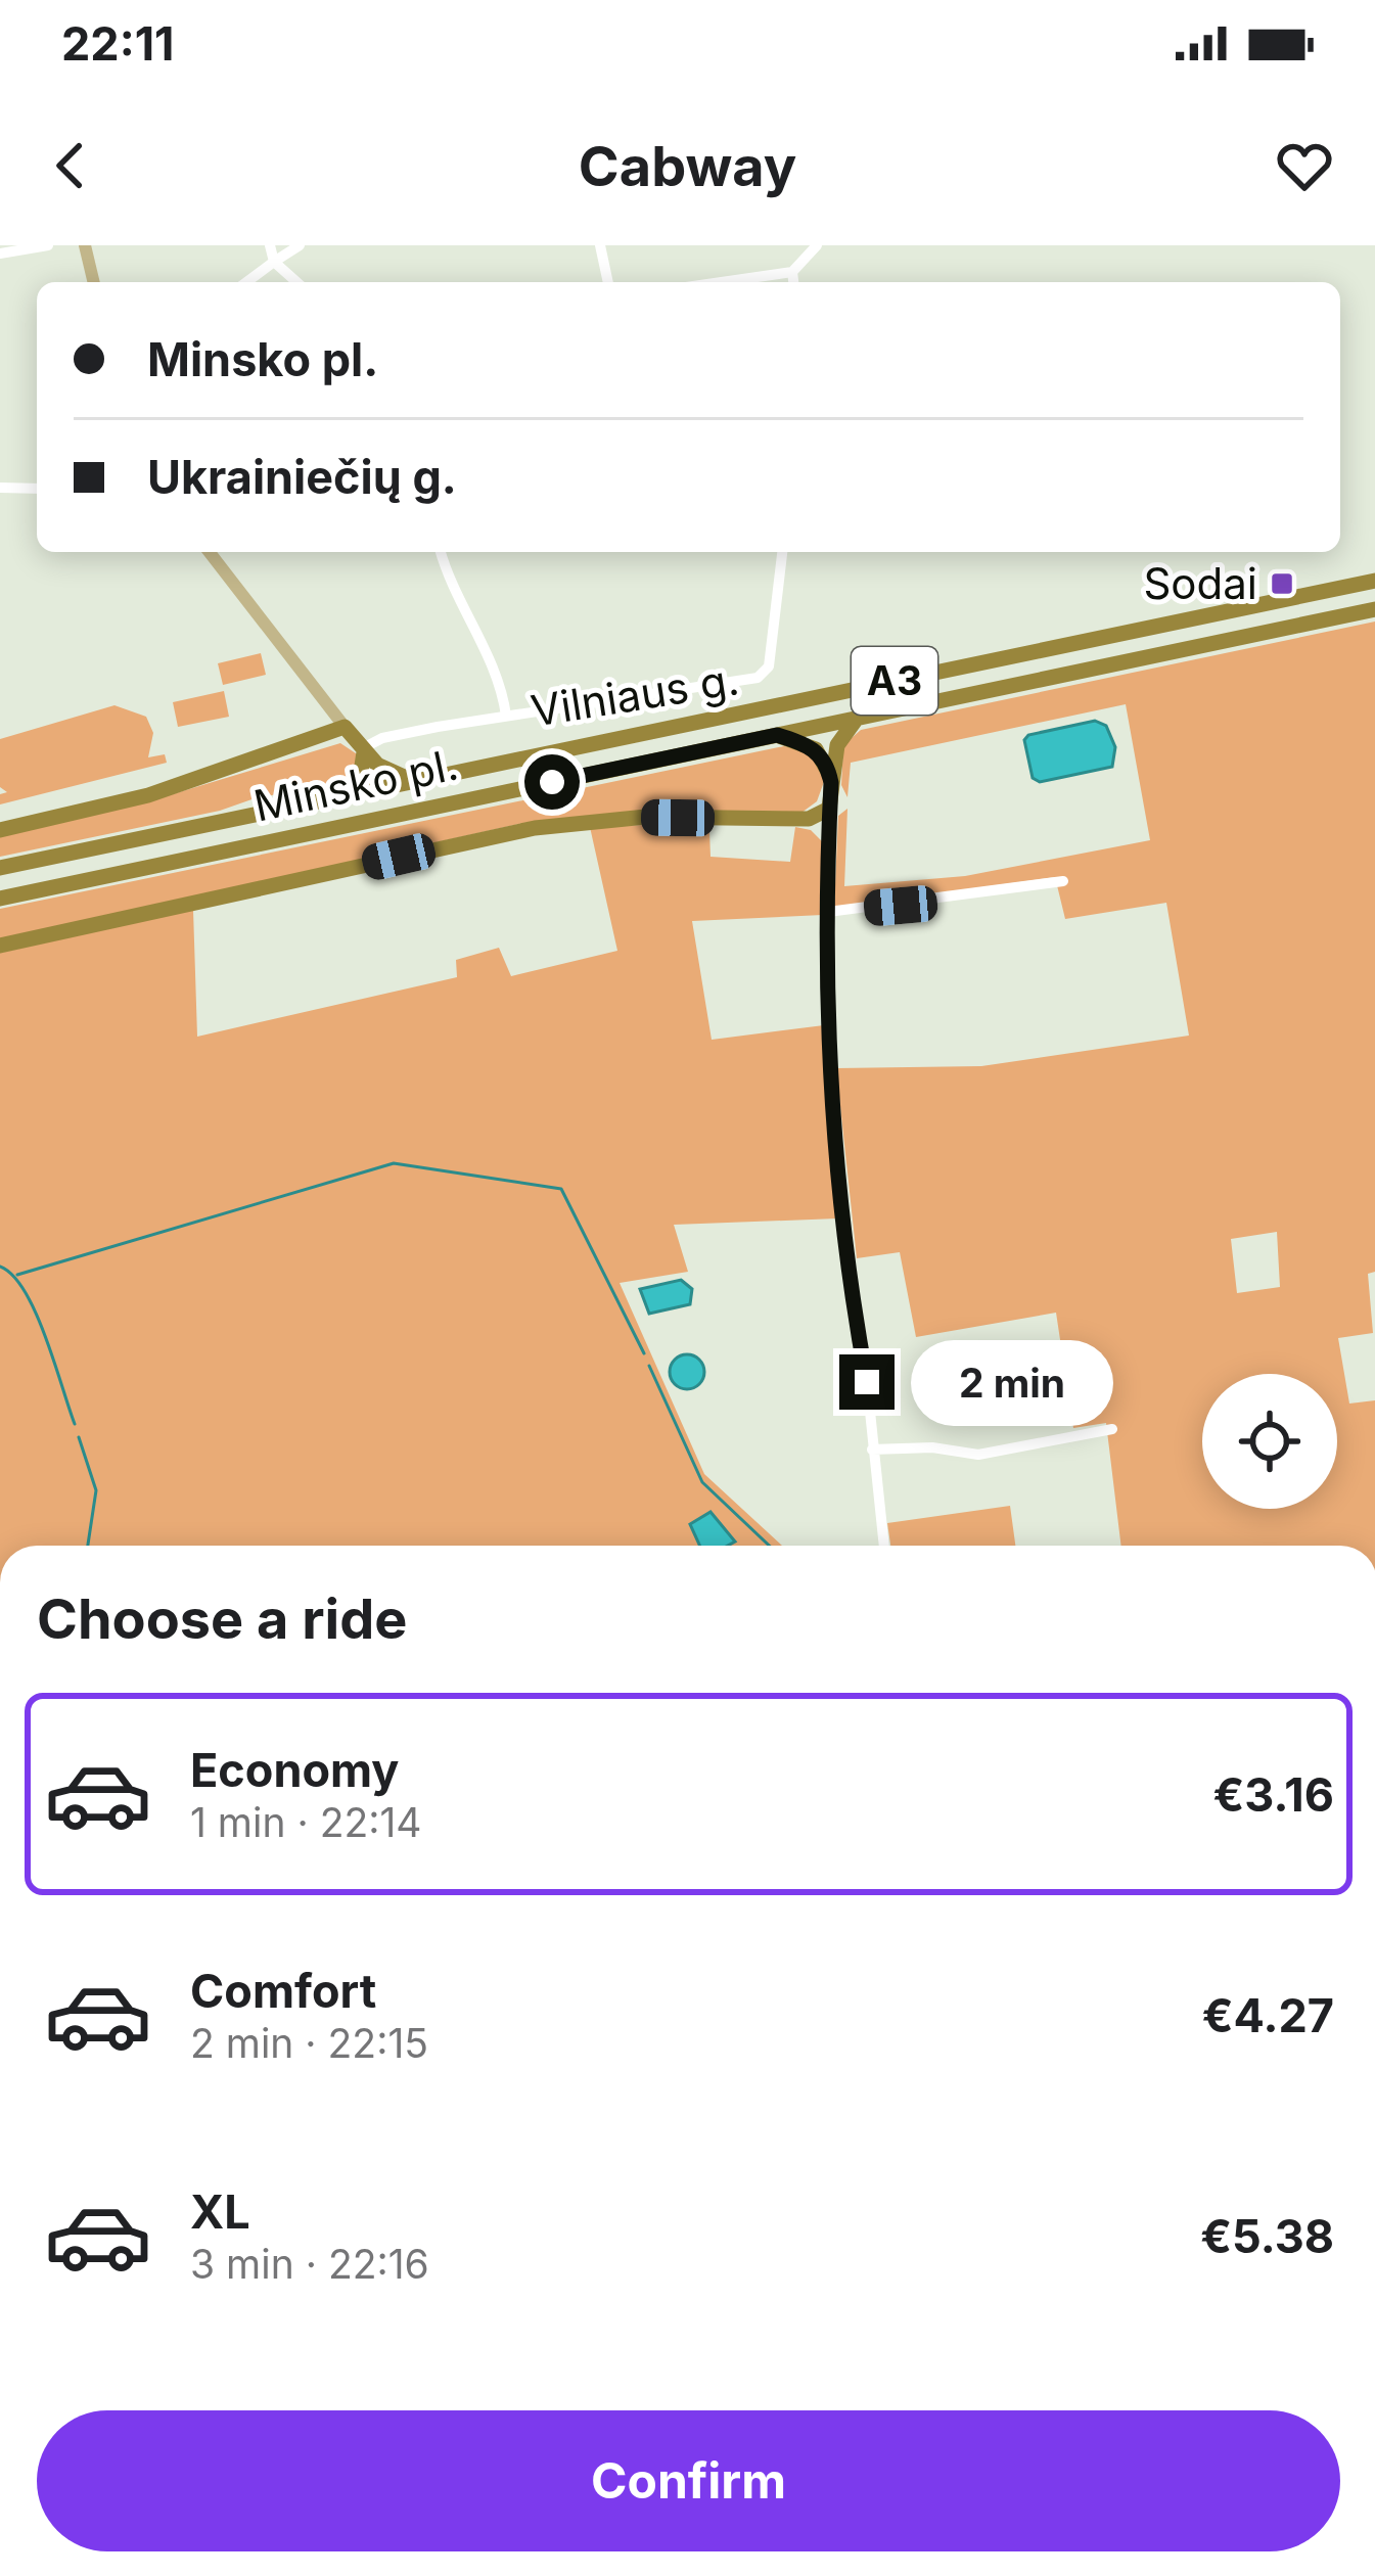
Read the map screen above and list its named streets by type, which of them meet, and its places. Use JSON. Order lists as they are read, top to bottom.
{
  "streets": {
    "highway": ["A3", "Minsko pl."],
    "street": ["Vilniaus g."]
  },
  "places": {
    "transit": ["Sodai"]
  },
  "page": {
    "status": "22:11",
    "header": "Cabway",
    "banner": ["Minsko pl.", "Ukrainiečių g."],
    "bubble": "2 min",
    "heading": "Choose a ride",
    "list": [
      {
        "name": "Economy",
        "note": "1 min · 22:14",
        "value": "€3.16"
      },
      {
        "name": "Comfort",
        "note": "2 min · 22:15",
        "value": "€4.27"
      },
      {
        "name": "XL",
        "note": "3 min · 22:16",
        "value": "€5.38"
      }
    ],
    "buttons": "Confirm"
  }
}
